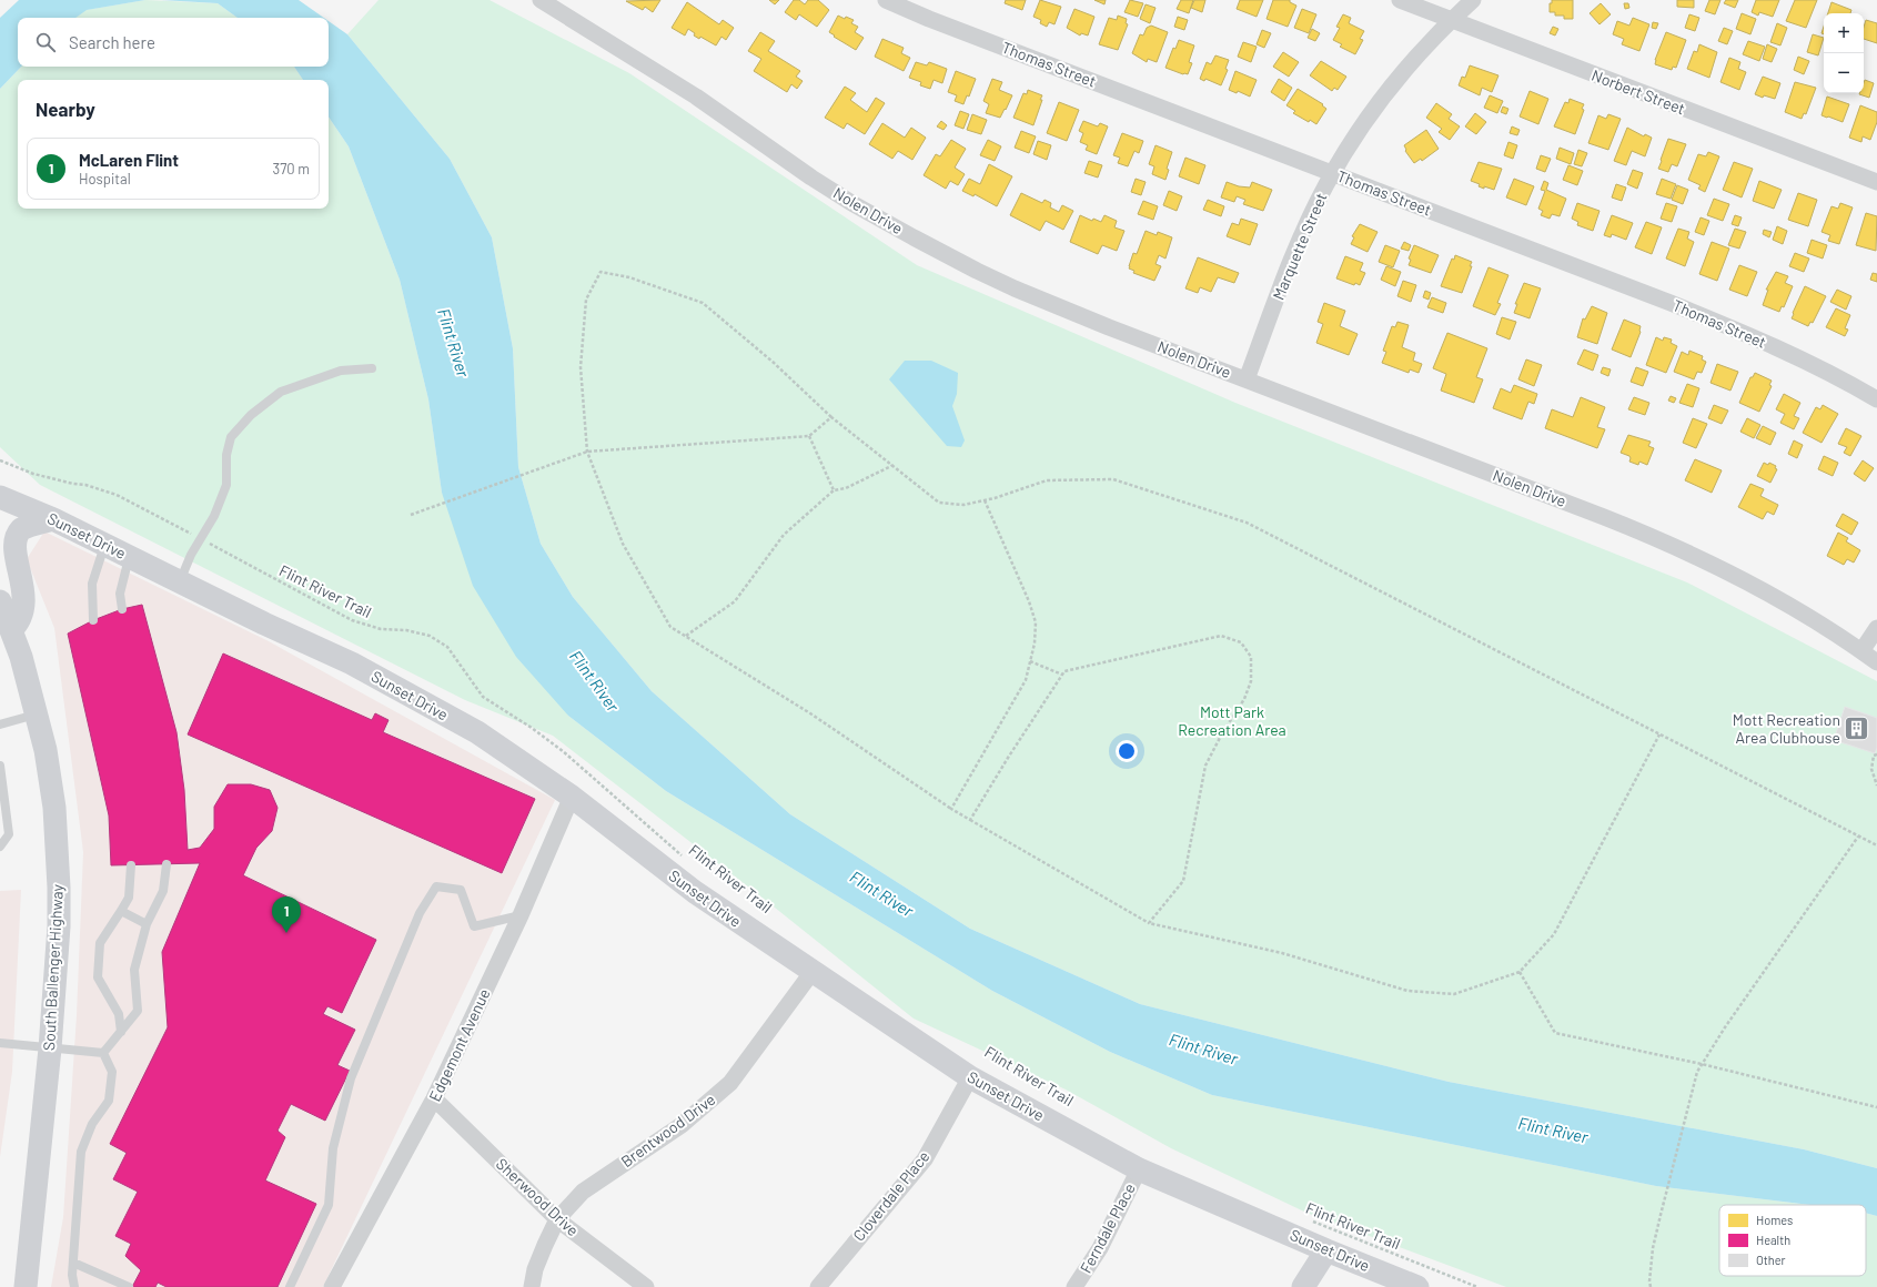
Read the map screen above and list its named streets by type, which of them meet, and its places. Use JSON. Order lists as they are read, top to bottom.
{
  "streets": {
    "street": [
      "Thomas Street",
      "Norbert Street",
      "Nolen Drive",
      "Marquette Street",
      "Sunset Drive",
      "South Ballenger Highway",
      "Edgemont Avenue",
      "Brentwood Drive",
      "Cloverdale Place",
      "Sherwood Drive",
      "Ferndale Place"
    ],
    "path": ["Flint River Trail"]
  },
  "crossings": [
    ["Thomas Street", "Marquette Street"],
    ["Norbert Street", "Marquette Street"],
    ["Nolen Drive", "Marquette Street"],
    ["Sunset Drive", "Edgemont Avenue"],
    ["Sunset Drive", "Brentwood Drive"],
    ["Sunset Drive", "Cloverdale Place"],
    ["Sunset Drive", "Ferndale Place"],
    ["Edgemont Avenue", "Sherwood Drive"],
    ["Brentwood Drive", "Sherwood Drive"]
  ],
  "water": ["Flint River"],
  "parks": ["Mott Park Recreation Area"],
  "places": {
    "building": ["Mott Recreation Area Clubhouse"]
  },
  "legend": ["Homes", "Health", "Other"],
  "page": {
    "map_buttons": ["+", "−"],
    "search": "Search here",
    "heading": "Nearby",
    "list": [
      {
        "mark": "1",
        "name": "McLaren Flint",
        "note": "Hospital",
        "value": "370 m"
      }
    ],
    "pins": "1"
  }
}
